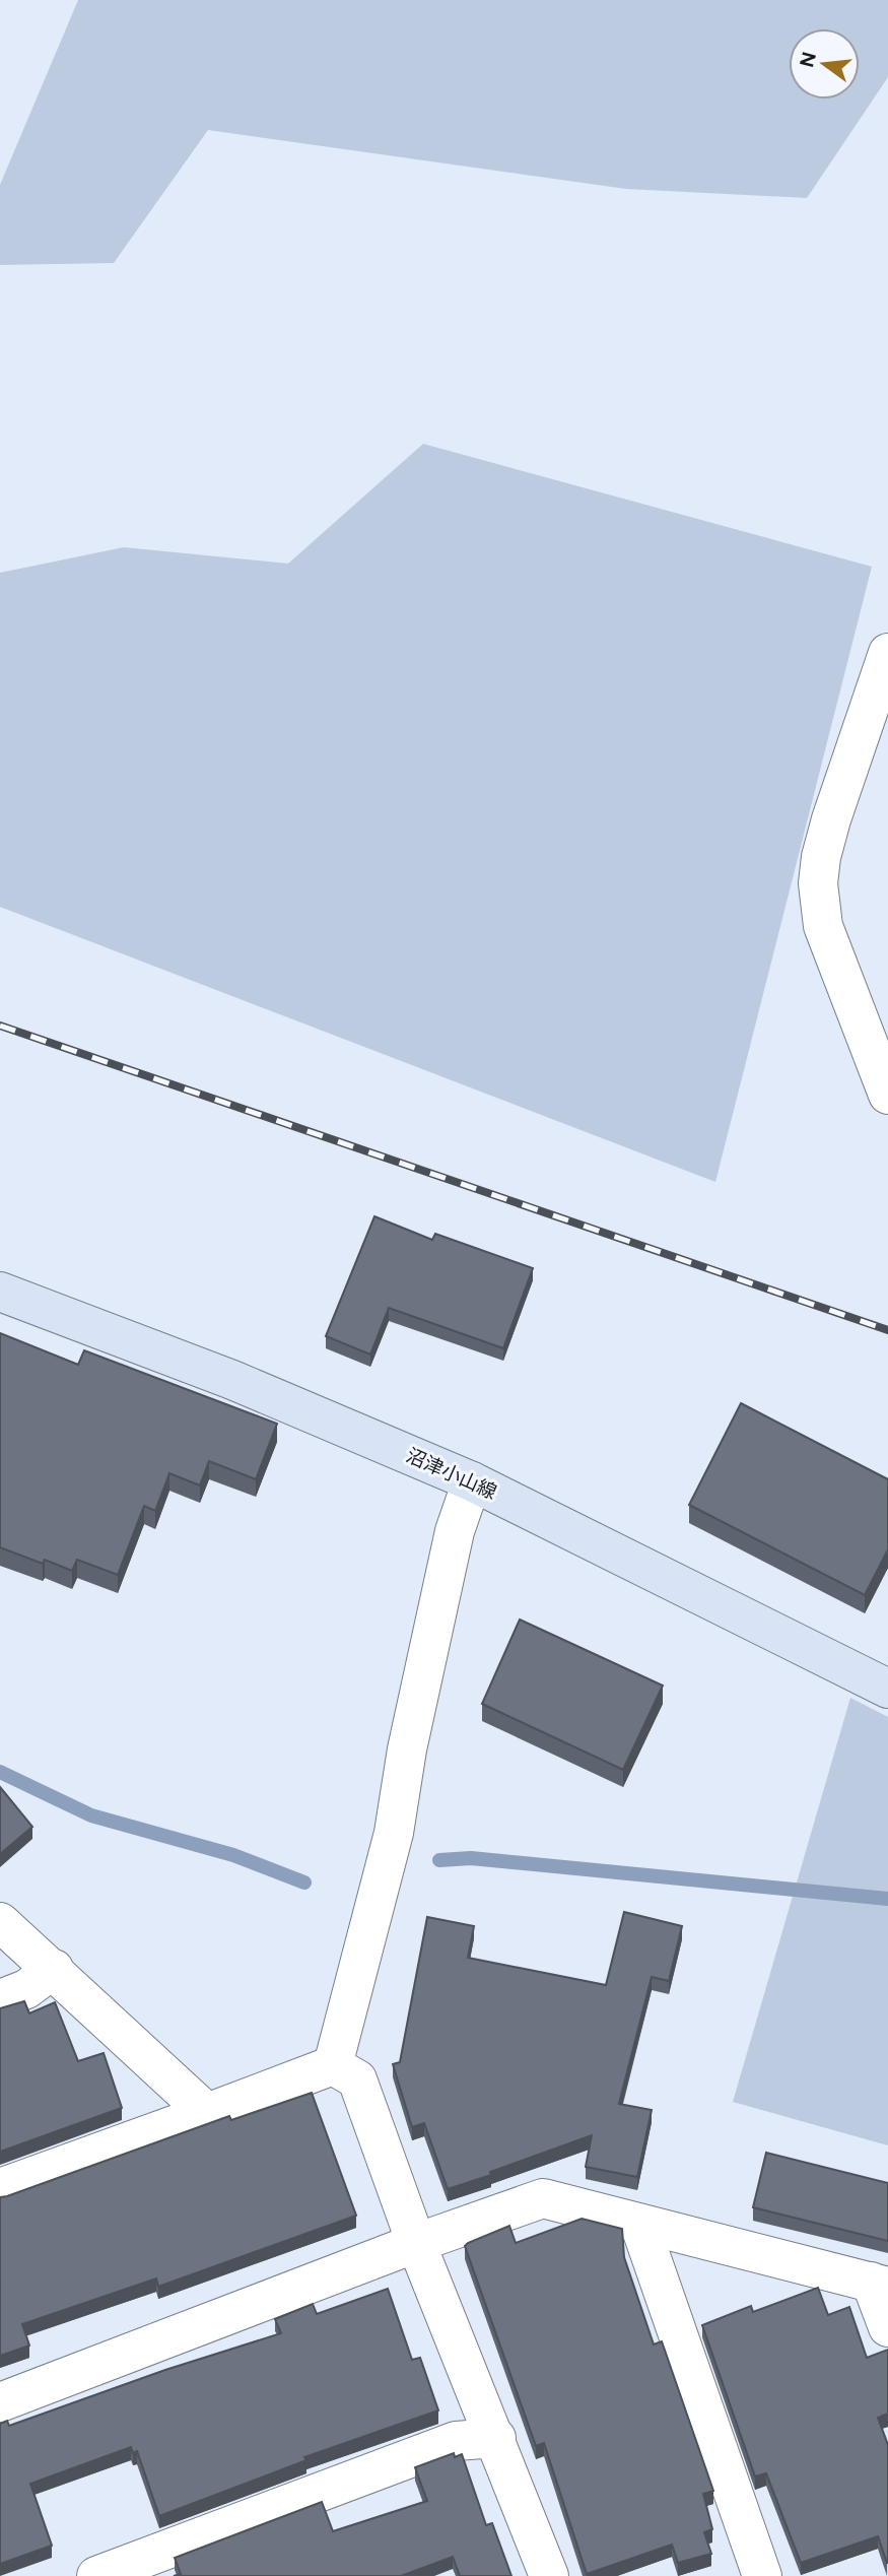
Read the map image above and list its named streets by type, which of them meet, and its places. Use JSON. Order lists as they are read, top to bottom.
{
  "streets": {
    "main road": ["沼津小山線"]
  },
  "north": "left"
}
